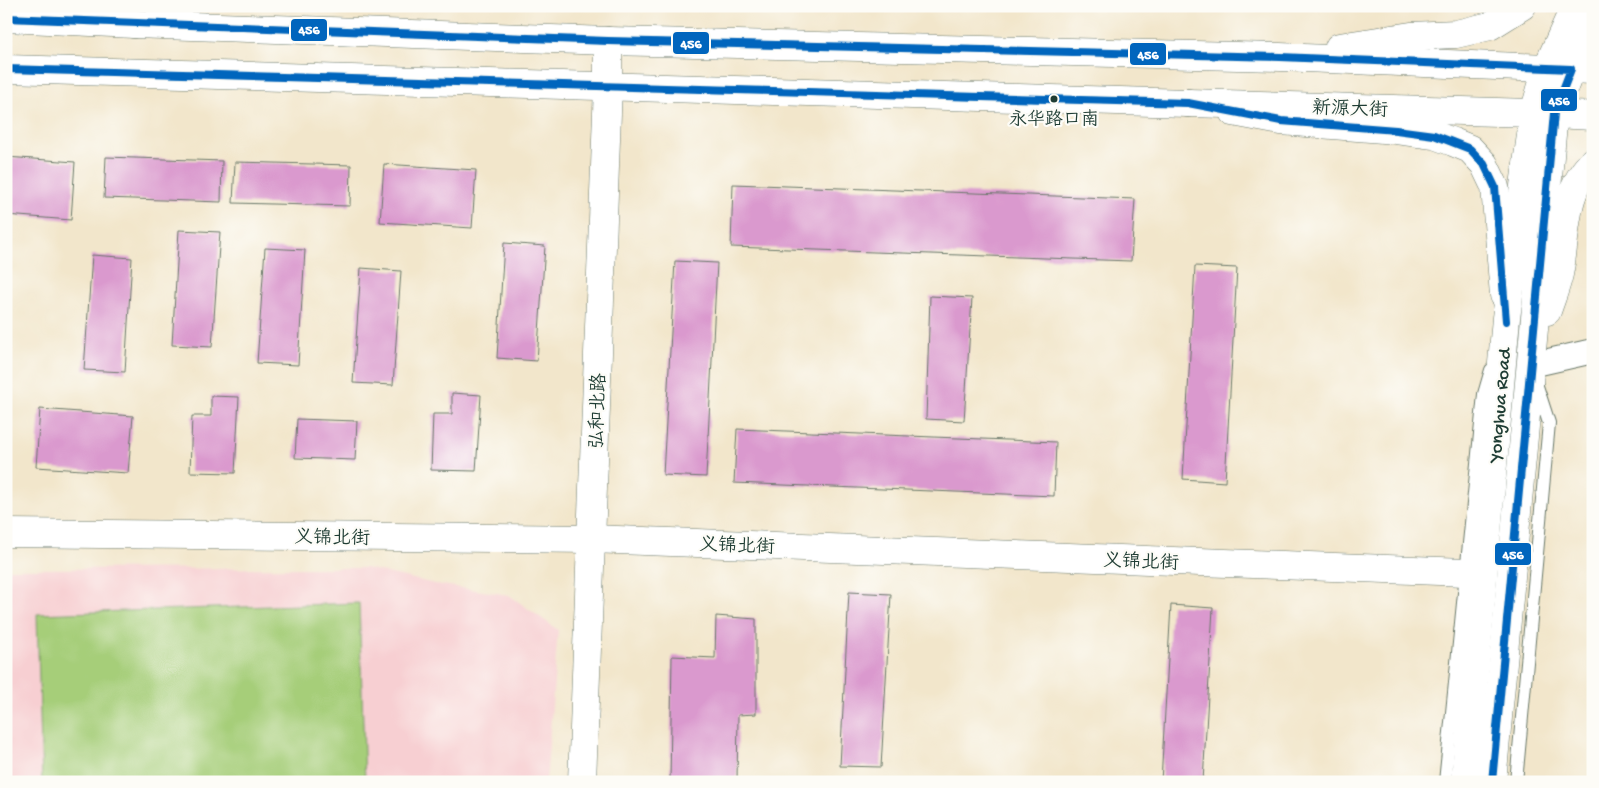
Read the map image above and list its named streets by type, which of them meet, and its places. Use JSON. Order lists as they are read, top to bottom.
{
  "streets": {
    "main road": [
      "新源大街",
      "Yonghua Road",
      "弘和北路",
      "义锦北街"
    ]
  },
  "crossings": [
    ["新源大街", "Yonghua Road"],
    ["新源大街", "弘和北路"],
    ["弘和北路", "义锦北街"]
  ],
  "places": ["永华路口南"],
  "lines": ["transit line 456"]
}
